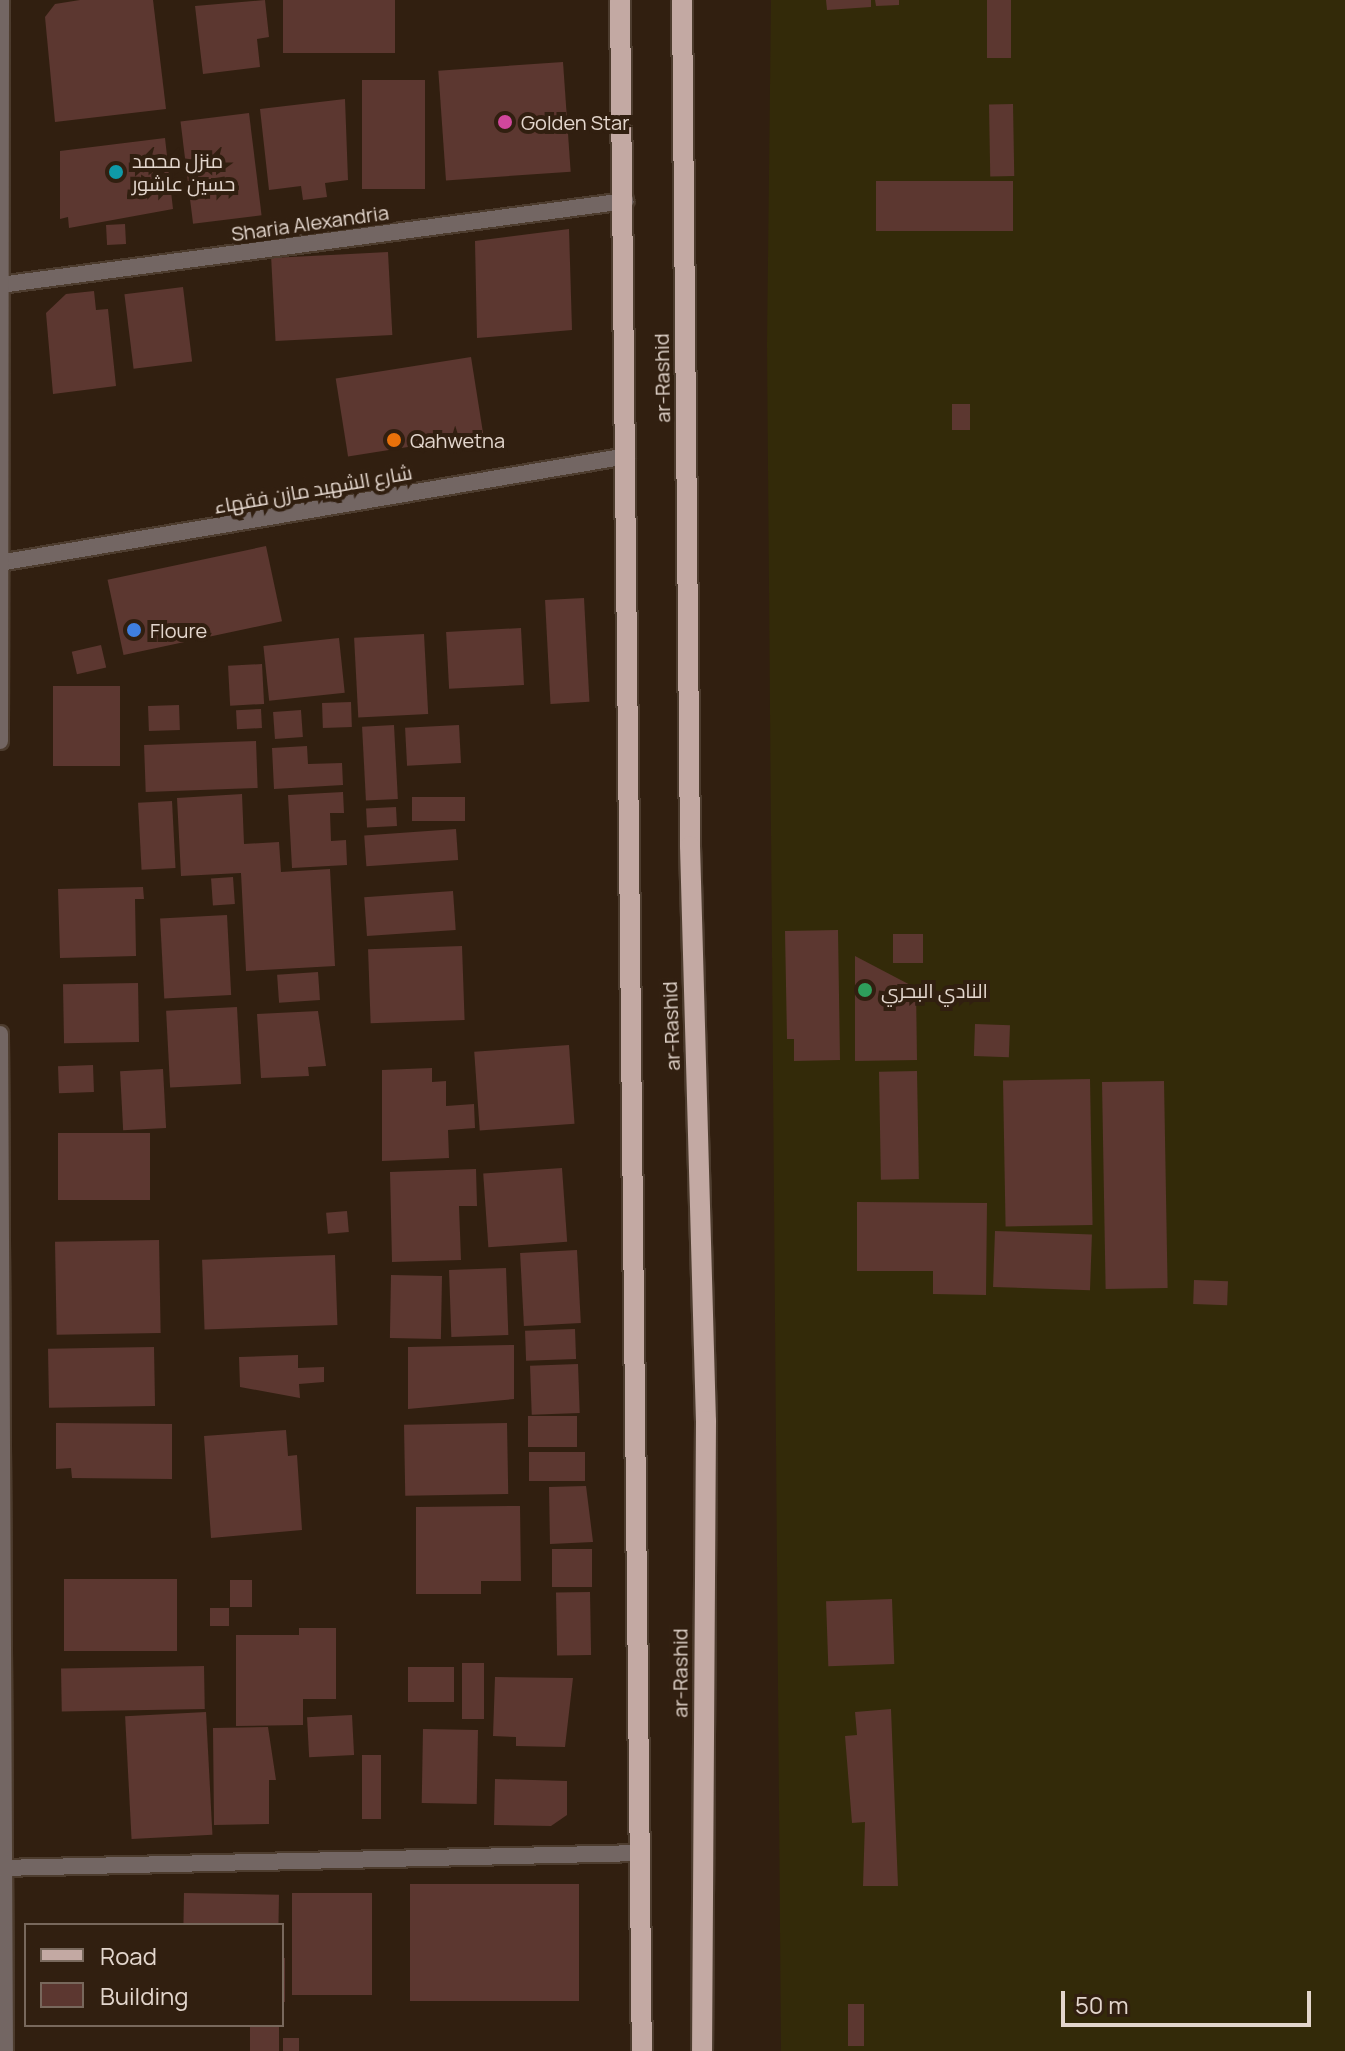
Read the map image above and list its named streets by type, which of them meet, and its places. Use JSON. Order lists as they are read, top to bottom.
{
  "streets": {
    "main road": ["ar-Rashid"],
    "street": ["Sharia Alexandria", "شارع الشهيد مازن فقهاء"]
  },
  "crossings": [
    ["Sharia Alexandria", "ar-Rashid"],
    ["ar-Rashid", "شارع الشهيد مازن فقهاء"]
  ],
  "places": [
    "Golden Star",
    "منزل محمد حسين عاشور",
    "Qahwetna",
    "Floure",
    "النادي البحري"
  ],
  "legend": ["Road", "Building"],
  "scale_bar": "50 m"
}
